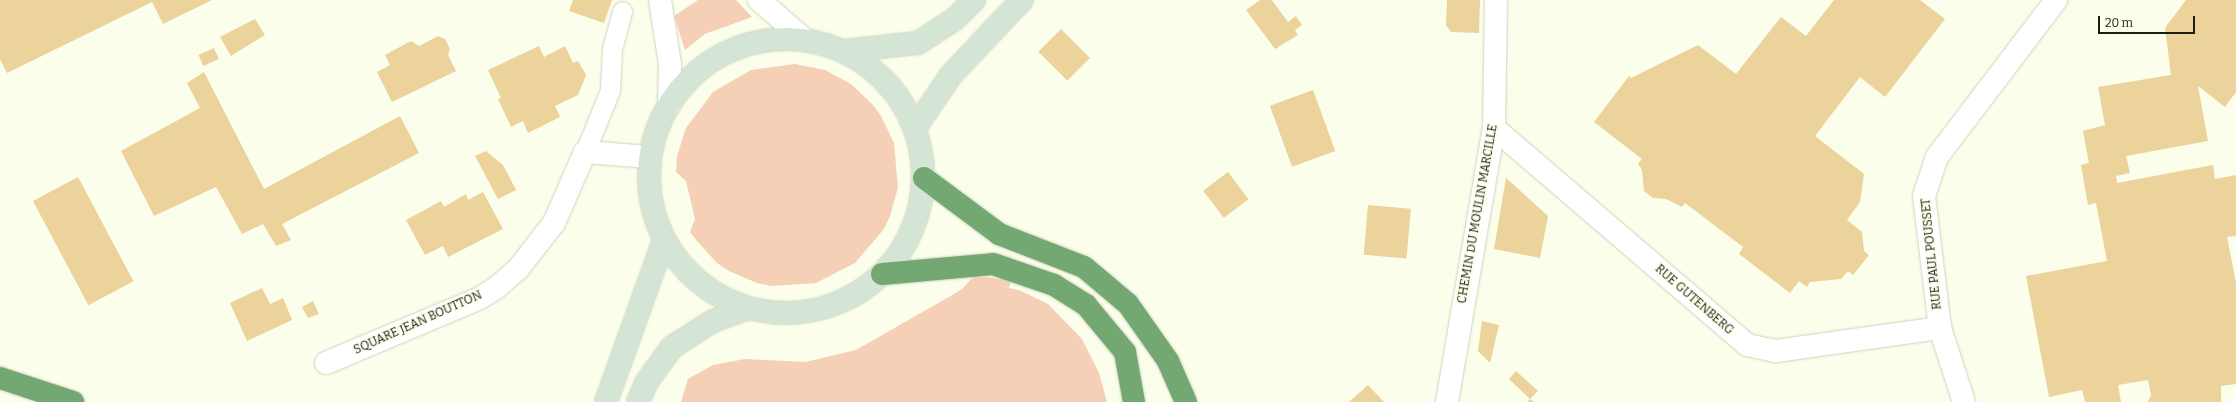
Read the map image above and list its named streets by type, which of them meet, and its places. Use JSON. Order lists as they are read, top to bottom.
{
  "streets": {
    "street": [
      "CHEMIN DU MOULIN MARCILLE",
      "RUE PAUL POUSSET",
      "RUE GUTENBERG",
      "SQUARE JEAN BOUTTON"
    ]
  },
  "crossings": [
    ["CHEMIN DU MOULIN MARCILLE", "RUE GUTENBERG"],
    ["RUE PAUL POUSSET", "RUE GUTENBERG"]
  ],
  "scale_bar": "20 m"
}
